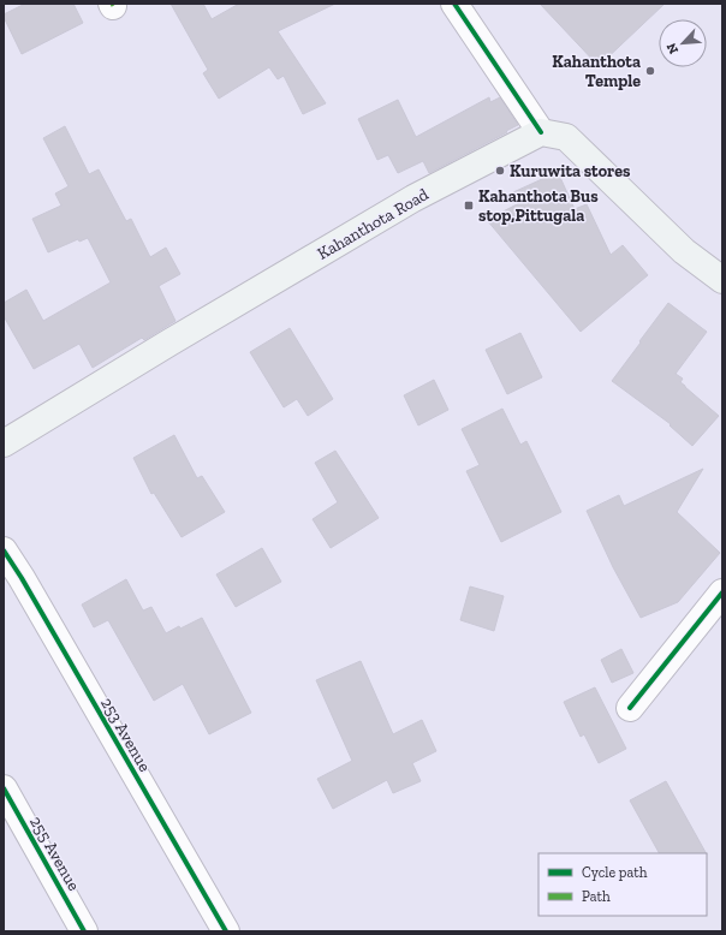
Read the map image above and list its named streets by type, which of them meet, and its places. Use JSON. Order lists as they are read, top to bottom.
{
  "streets": {
    "main road": ["Kahanthota Road"],
    "street": ["253 Avenue", "255 Avenue"]
  },
  "places": {
    "other": ["Kahanthota Temple", "Kuruwita stores"],
    "transit": ["Kahanthota Bus stop,Pittugala"]
  },
  "legend": ["Cycle path", "Path"],
  "north": "bottom left"
}
